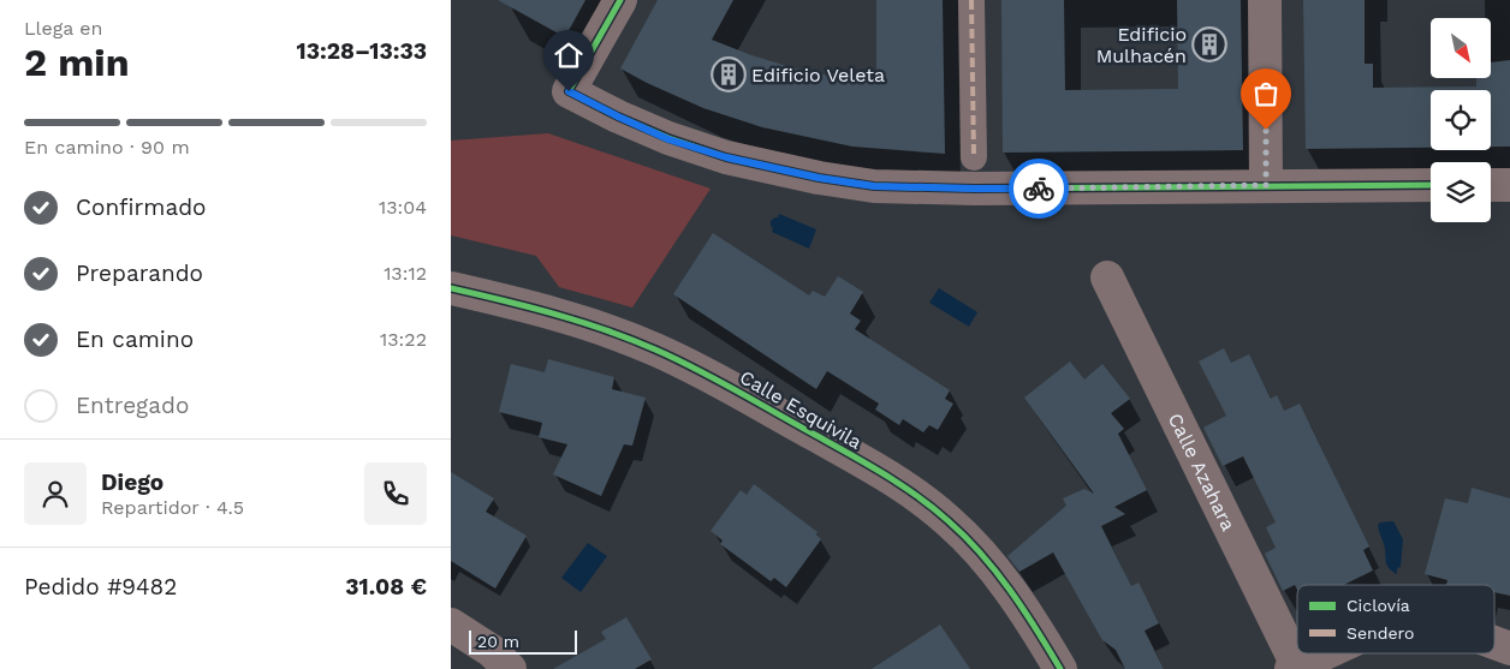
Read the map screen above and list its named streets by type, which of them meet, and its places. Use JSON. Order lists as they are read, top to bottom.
{
  "streets": {
    "street": ["Calle Esquivila", "Calle Azahara"]
  },
  "places": {
    "building": ["Edificio Mulhacén", "Edificio Veleta"]
  },
  "legend": ["Ciclovía", "Sendero"],
  "scale_bar": "20 m",
  "north": "bottom right",
  "page": {
    "heading": ["2 min", "Llega en", "13:28–13:33"],
    "panel": [
      "Diego",
      "Repartidor · 4.5",
      "Pedido #9482",
      "31.08 €"
    ],
    "bar": "En camino · 90 m",
    "list": [
      ["Confirmado", "13:04"],
      ["Preparando", "13:12"],
      ["En camino", "13:22"],
      "Entregado"
    ],
    "scale": "20 m"
  }
}
